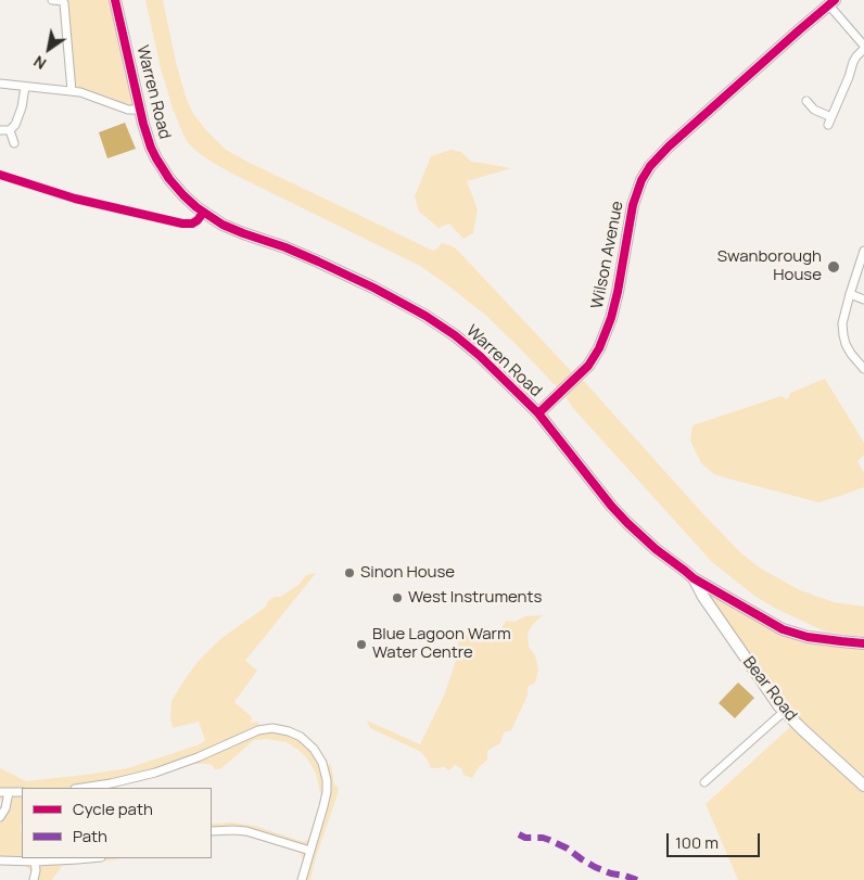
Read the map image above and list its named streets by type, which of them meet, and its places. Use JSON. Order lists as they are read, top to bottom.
{
  "streets": {
    "street": ["Warren Road", "Wilson Avenue", "Bear Road"]
  },
  "crossings": [
    ["Warren Road", "Wilson Avenue"],
    ["Warren Road", "Bear Road"]
  ],
  "places": [
    "Swanborough House",
    "Sinon House",
    "West Instruments",
    "Blue Lagoon Warm Water Centre"
  ],
  "legend": ["Cycle path", "Path"],
  "scale_bar": "100 m",
  "north": "bottom left"
}
